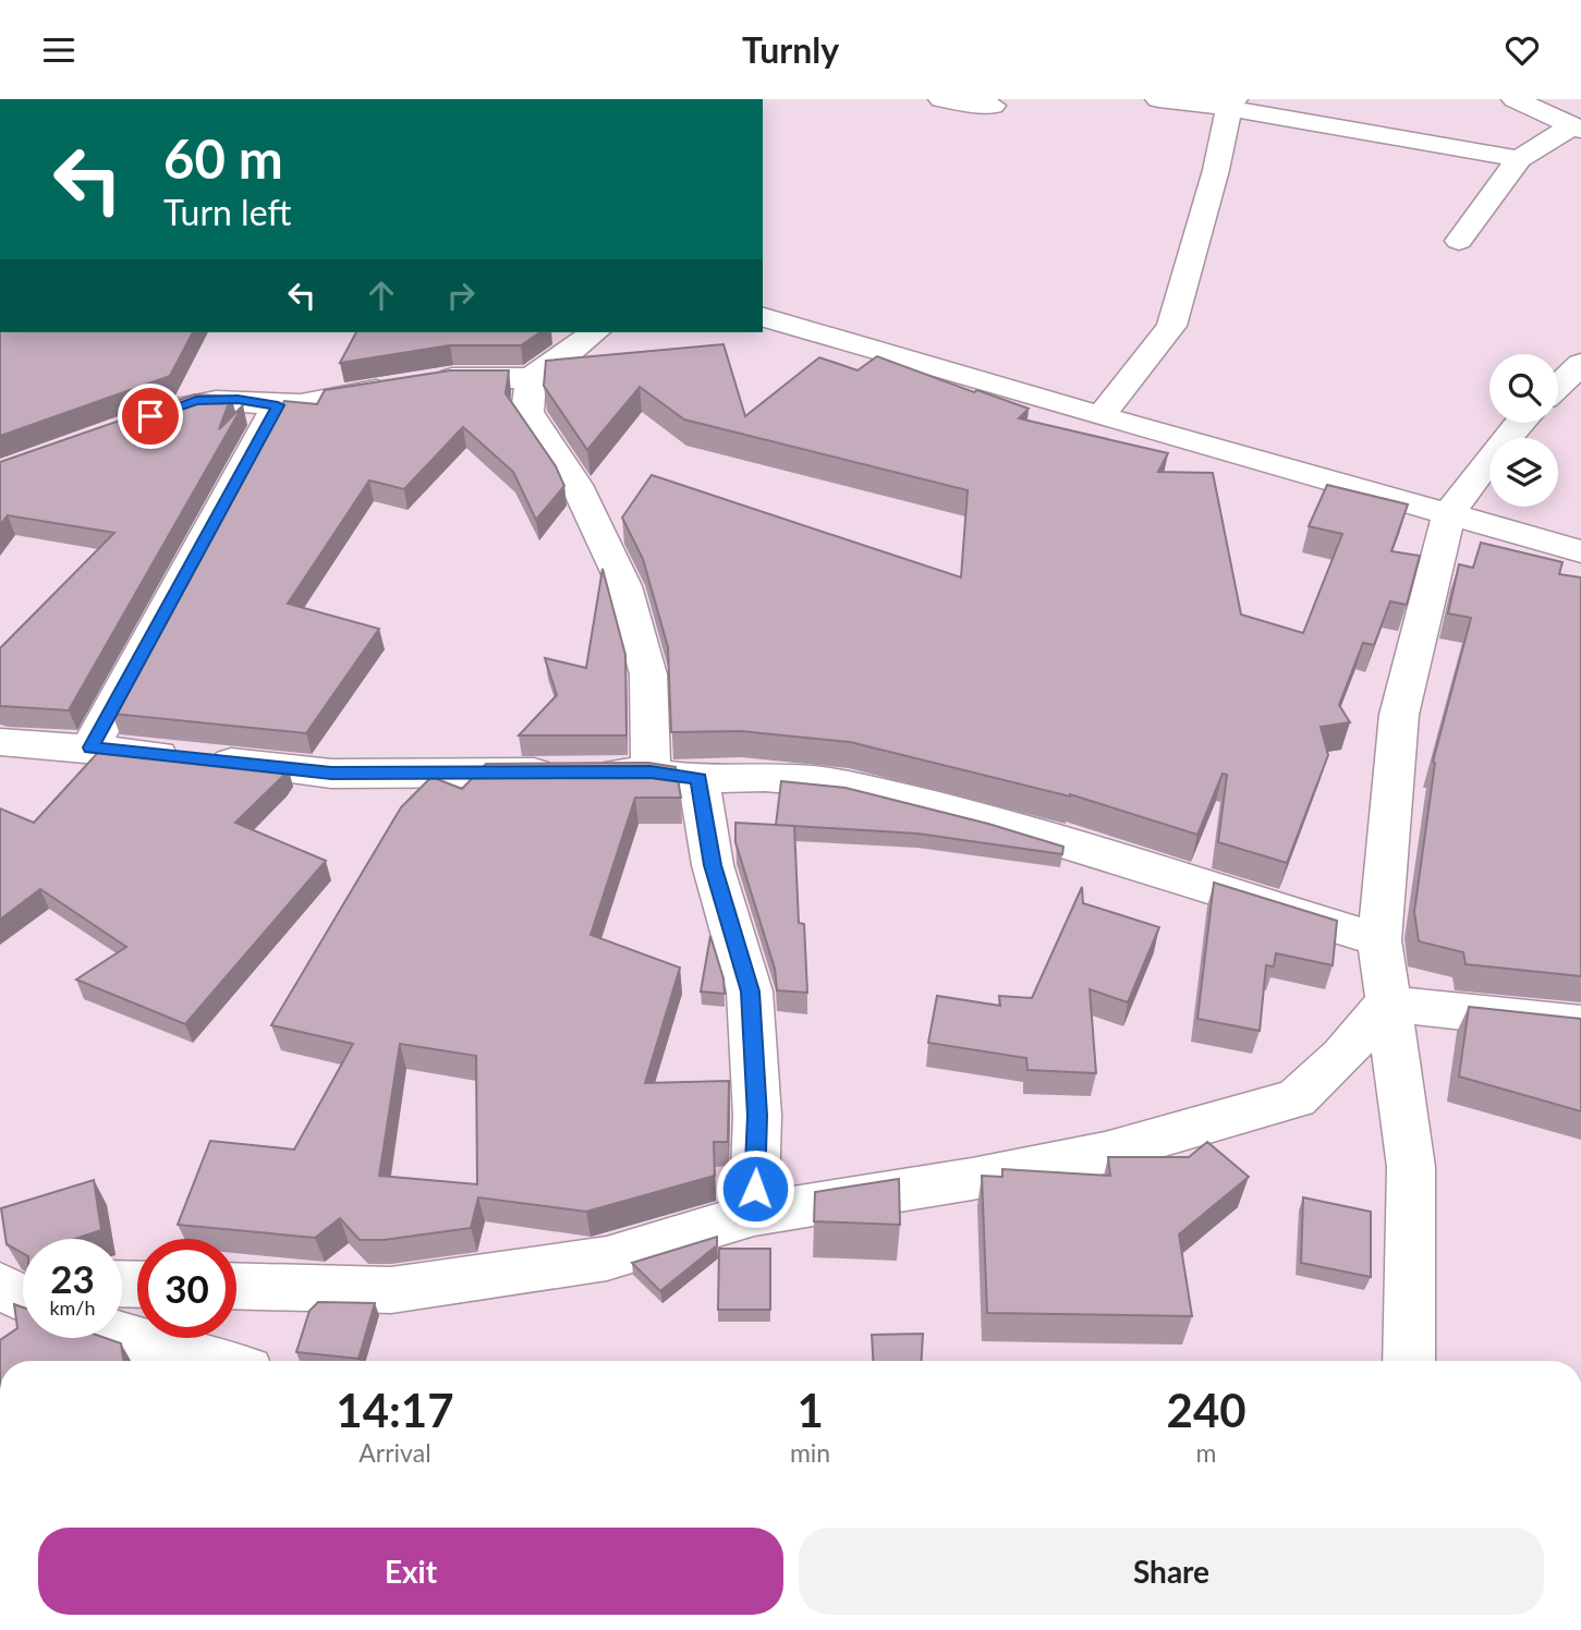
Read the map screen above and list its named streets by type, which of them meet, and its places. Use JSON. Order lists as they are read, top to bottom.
{
  "page": {
    "header": "Turnly",
    "turn": ["60 m", "Turn left"],
    "speed": "23 km/h",
    "limit": "30",
    "eta": [
      "14:17",
      "Arrival",
      "1",
      "min",
      "240",
      "m"
    ],
    "buttons": ["Exit", "Share"]
  }
}
